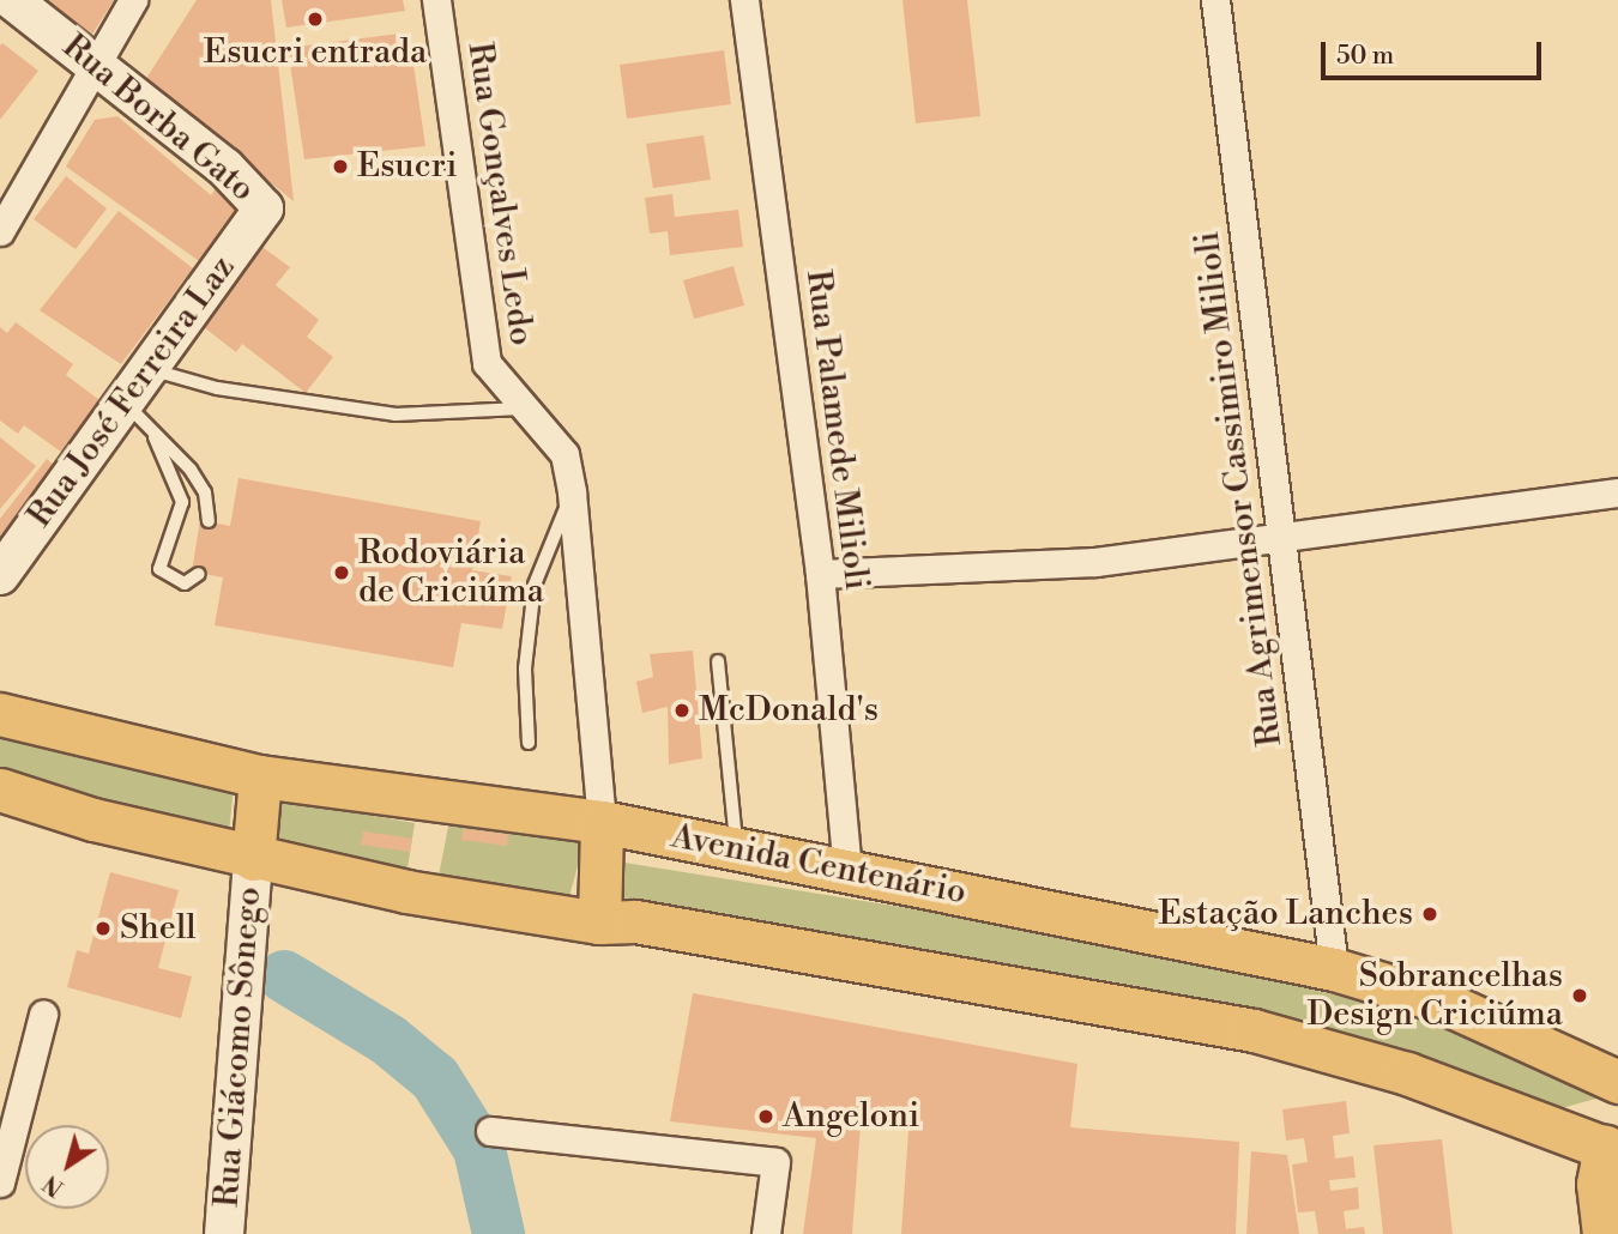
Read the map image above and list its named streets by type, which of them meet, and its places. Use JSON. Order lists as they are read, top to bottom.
{
  "streets": {
    "main road": ["Avenida Centenário"],
    "street": [
      "Rua Borba Gato",
      "Rua Gonçalves Ledo",
      "Rua José Ferreira Laz",
      "Rua Palamede Milioli",
      "Rua Agrimensor Cassimiro Milioli",
      "Rua Giácomo Sônego"
    ]
  },
  "crossings": [
    ["Rua Borba Gato", "Rua José Ferreira Laz"],
    ["Rua Gonçalves Ledo", "Avenida Centenário"],
    ["Rua Palamede Milioli", "Avenida Centenário"],
    ["Rua Agrimensor Cassimiro Milioli", "Avenida Centenário"]
  ],
  "places": [
    "Esucri entrada",
    "Esucri",
    "Rodoviária de Criciúma",
    "McDonald's",
    "Estação Lanches",
    "Shell",
    "Sobrancelhas Design Criciúma",
    "Angeloni"
  ],
  "scale_bar": "50 m",
  "north": "bottom left"
}
